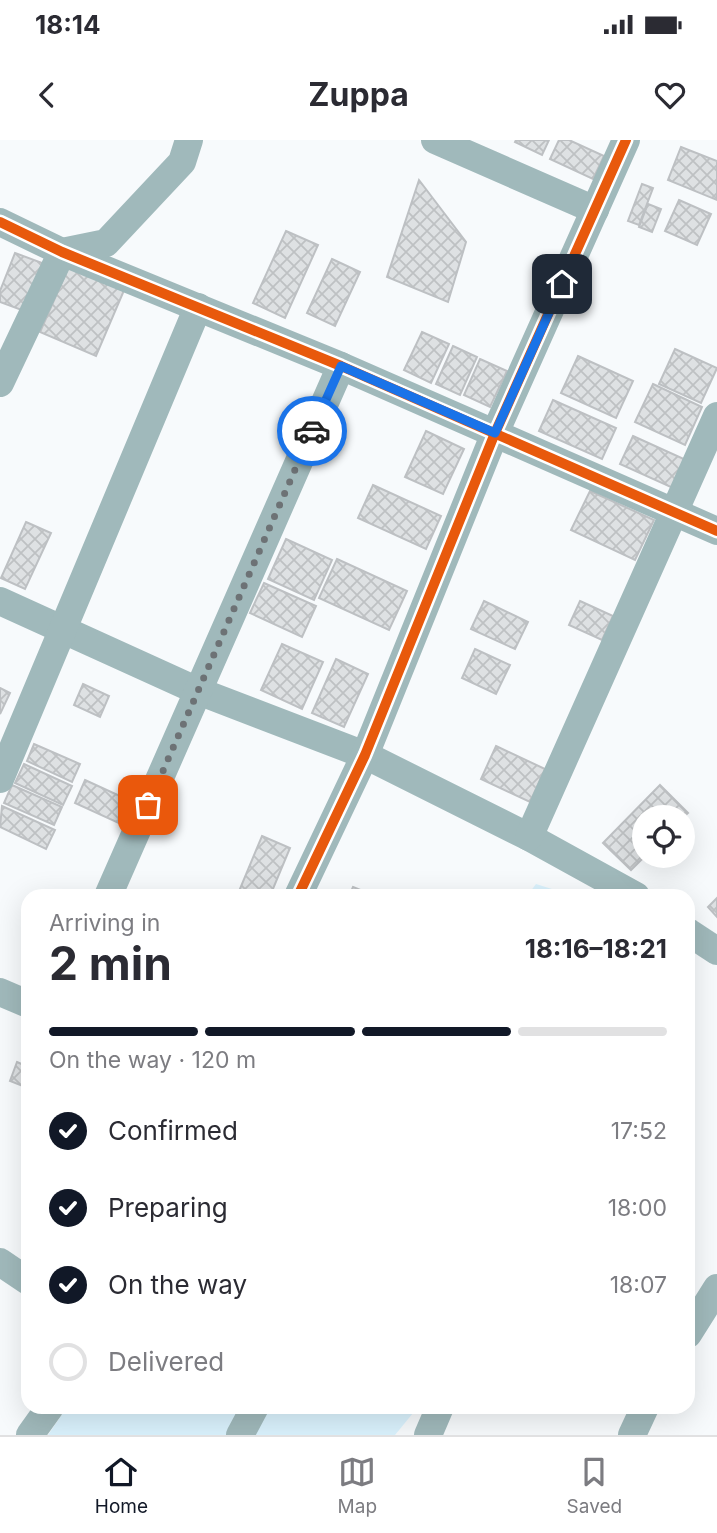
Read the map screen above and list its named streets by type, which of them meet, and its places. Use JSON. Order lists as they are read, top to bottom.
{
  "page": {
    "status": "18:14",
    "header": "Zuppa",
    "heading": ["2 min", "Arriving in", "18:16–18:21"],
    "bar": "On the way · 120 m",
    "list": [
      ["Confirmed", "17:52"],
      ["Preparing", "18:00"],
      ["On the way", "18:07"],
      "Delivered"
    ],
    "tabs": ["Home", "Map", "Saved"]
  }
}
